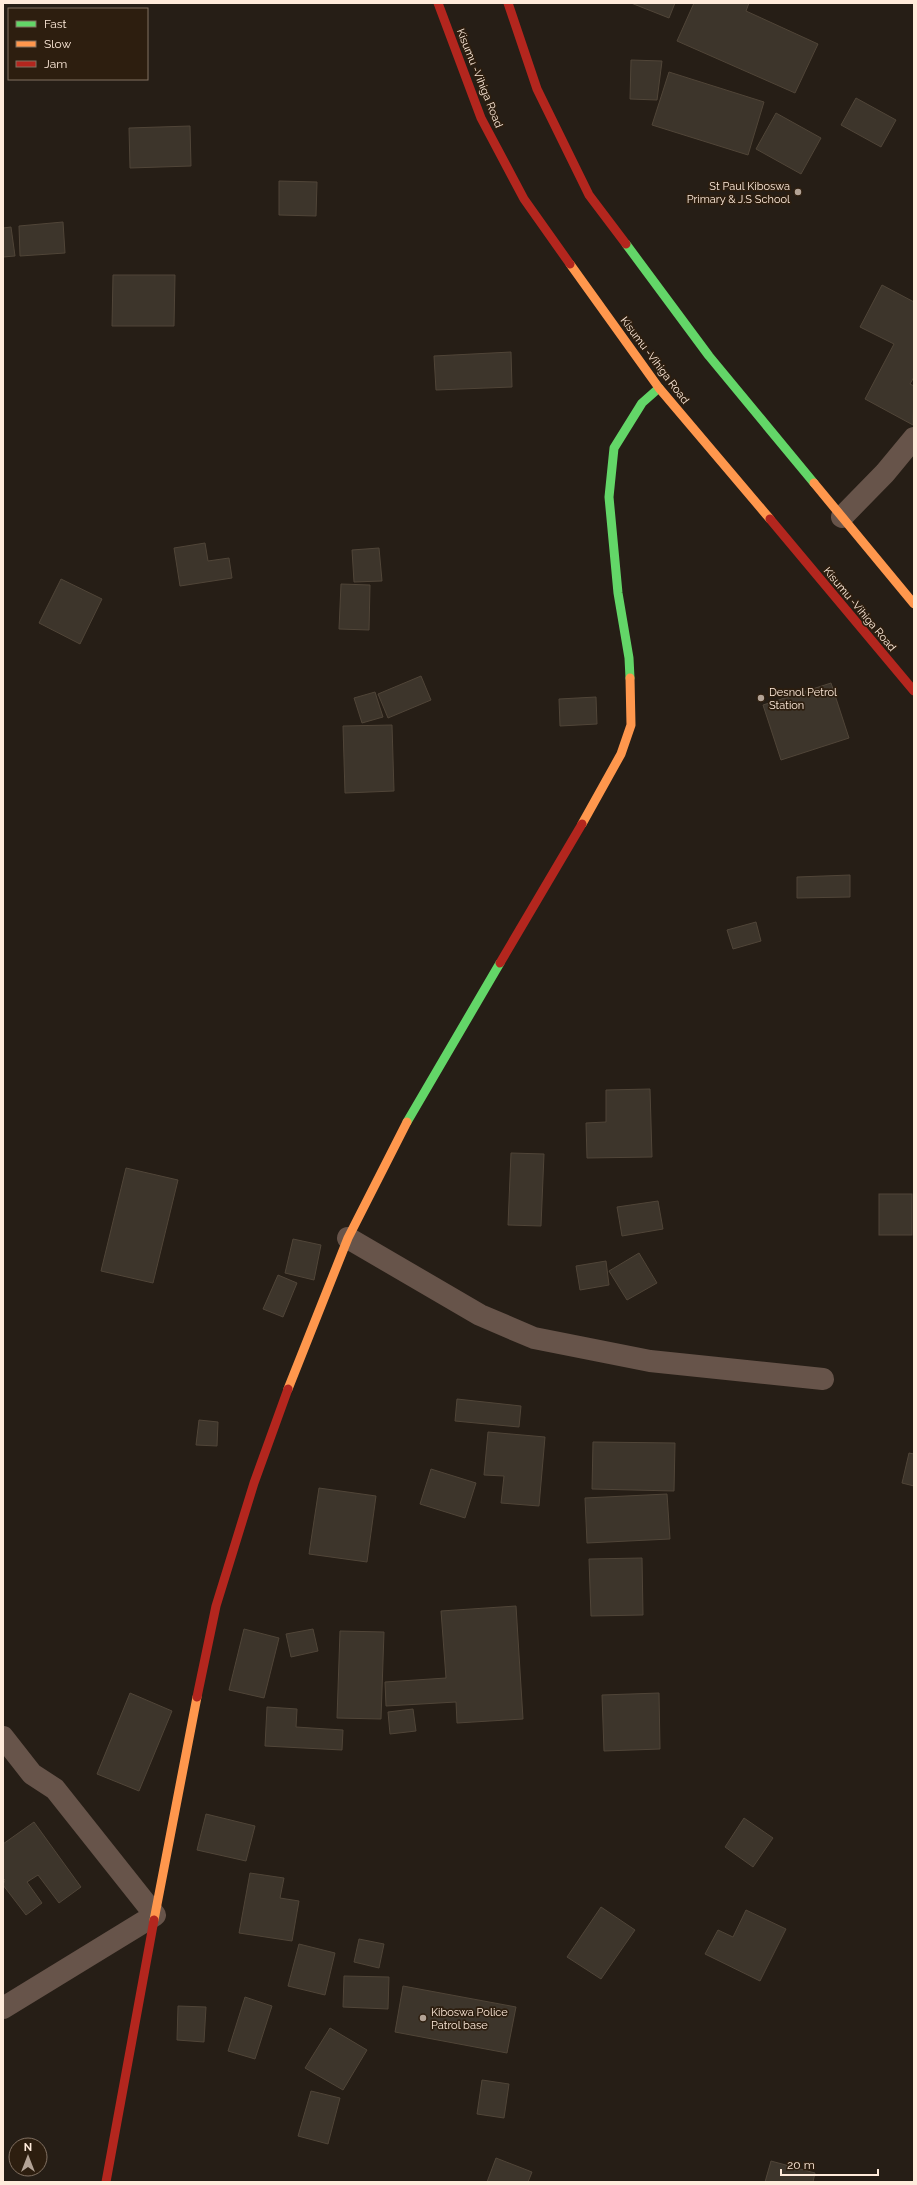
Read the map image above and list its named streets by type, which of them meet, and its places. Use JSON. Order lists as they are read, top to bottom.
{
  "streets": {
    "main road": ["Kisumu -Vihiga Road"]
  },
  "places": ["St Paul Kiboswa Primary & J.S School", "Desnol Petrol Station", "Kiboswa Police Patrol base"],
  "legend": ["Fast", "Slow", "Jam"],
  "scale_bar": "20 m",
  "north": "top"
}
